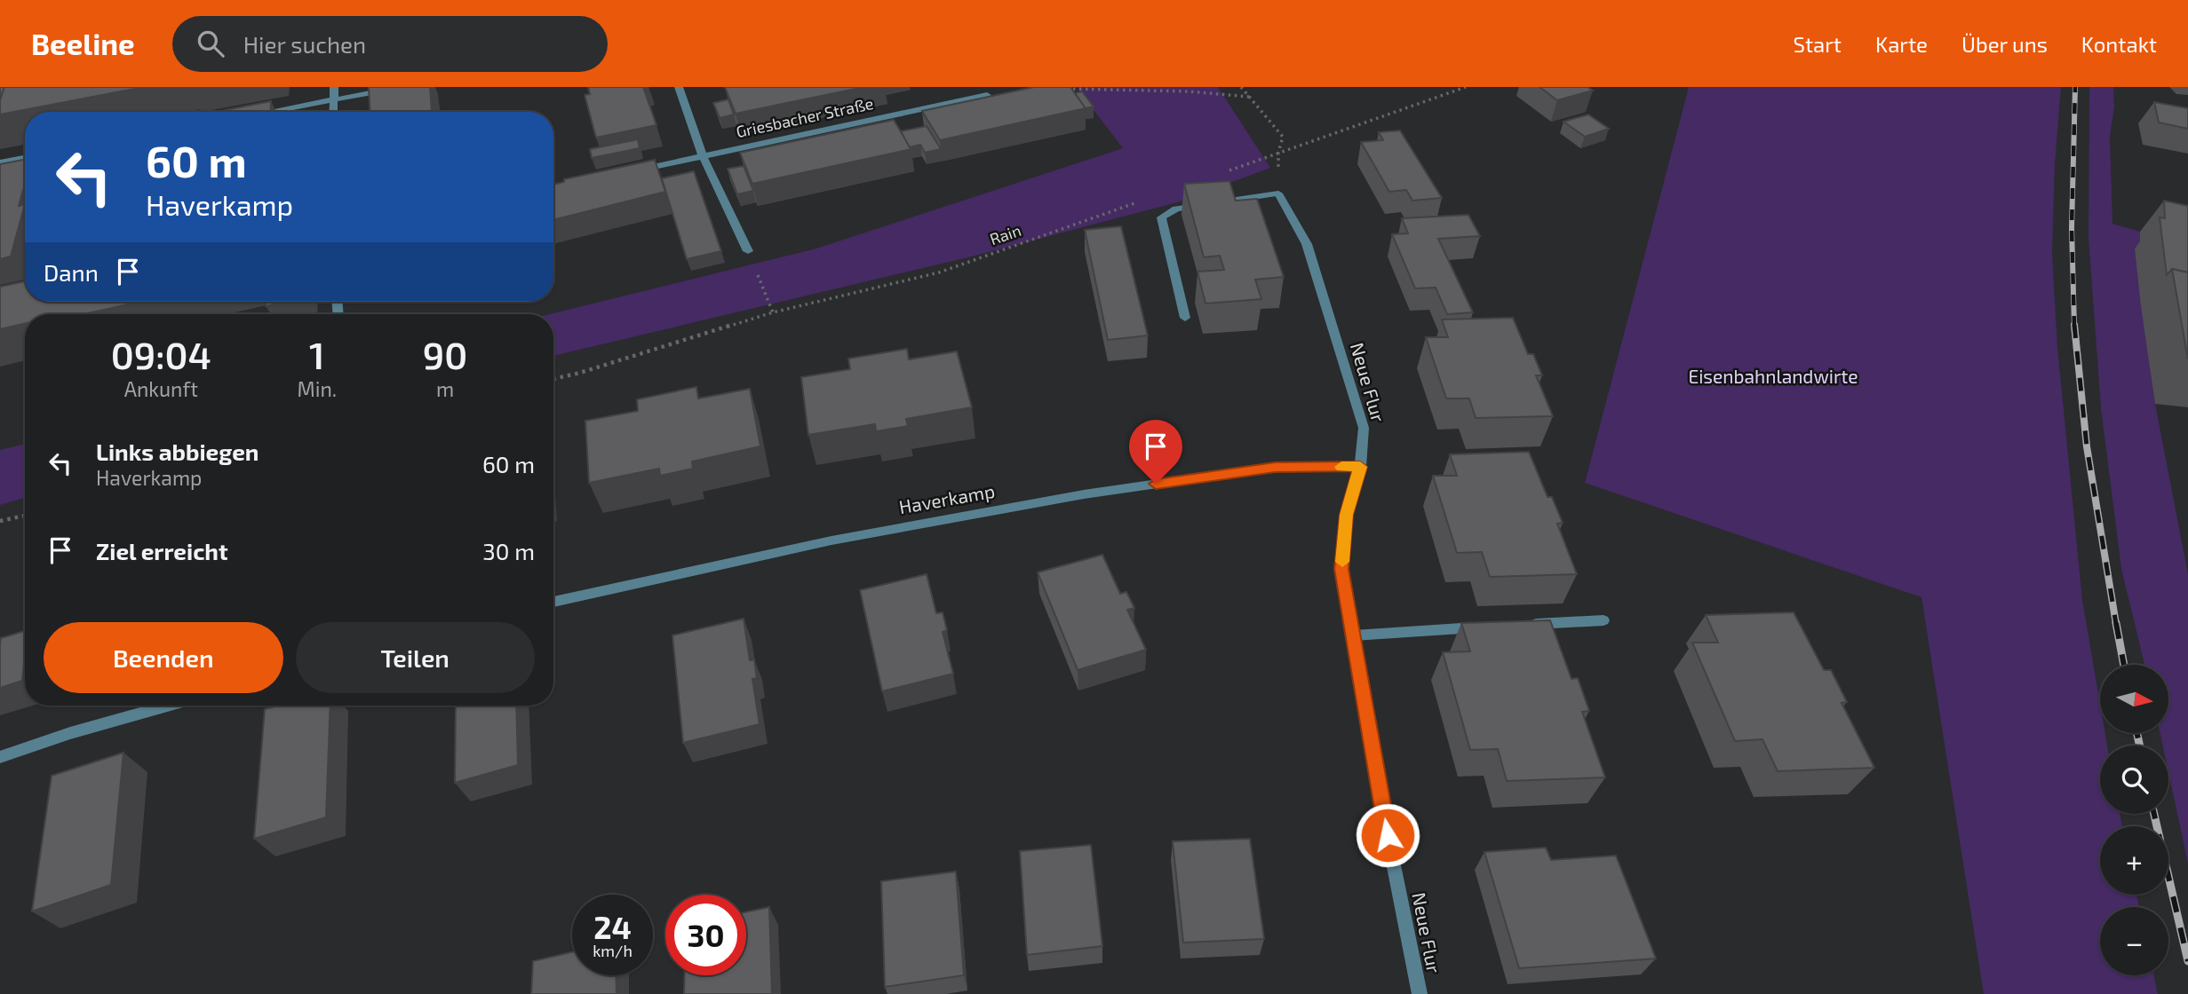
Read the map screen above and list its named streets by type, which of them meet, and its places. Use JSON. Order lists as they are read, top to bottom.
{
  "streets": {
    "street": ["Griesbacher Straße", "Neue Flur", "Haverkamp"],
    "path": ["Rain"]
  },
  "crossings": [
    ["Neue Flur", "Haverkamp"]
  ],
  "parks": ["Eisenbahnlandwirte"],
  "north": "right",
  "page": {
    "header": "Beeline",
    "search": "Hier suchen",
    "nav": [
      "Start",
      "Karte",
      "Über uns",
      "Kontakt"
    ],
    "turn": ["60 m", "Haverkamp"],
    "then": "Dann",
    "eta": [
      "09:04",
      "Ankunft",
      "1",
      "Min.",
      "90",
      "m"
    ],
    "list": [
      {
        "name": "Links abbiegen",
        "note": "Haverkamp",
        "value": "60 m"
      },
      {
        "name": "Ziel erreicht",
        "value": "30 m"
      }
    ],
    "buttons": ["Beenden", "Teilen"],
    "map_buttons": ["+", "−"],
    "speed": "24 km/h",
    "limit": "30"
  }
}
